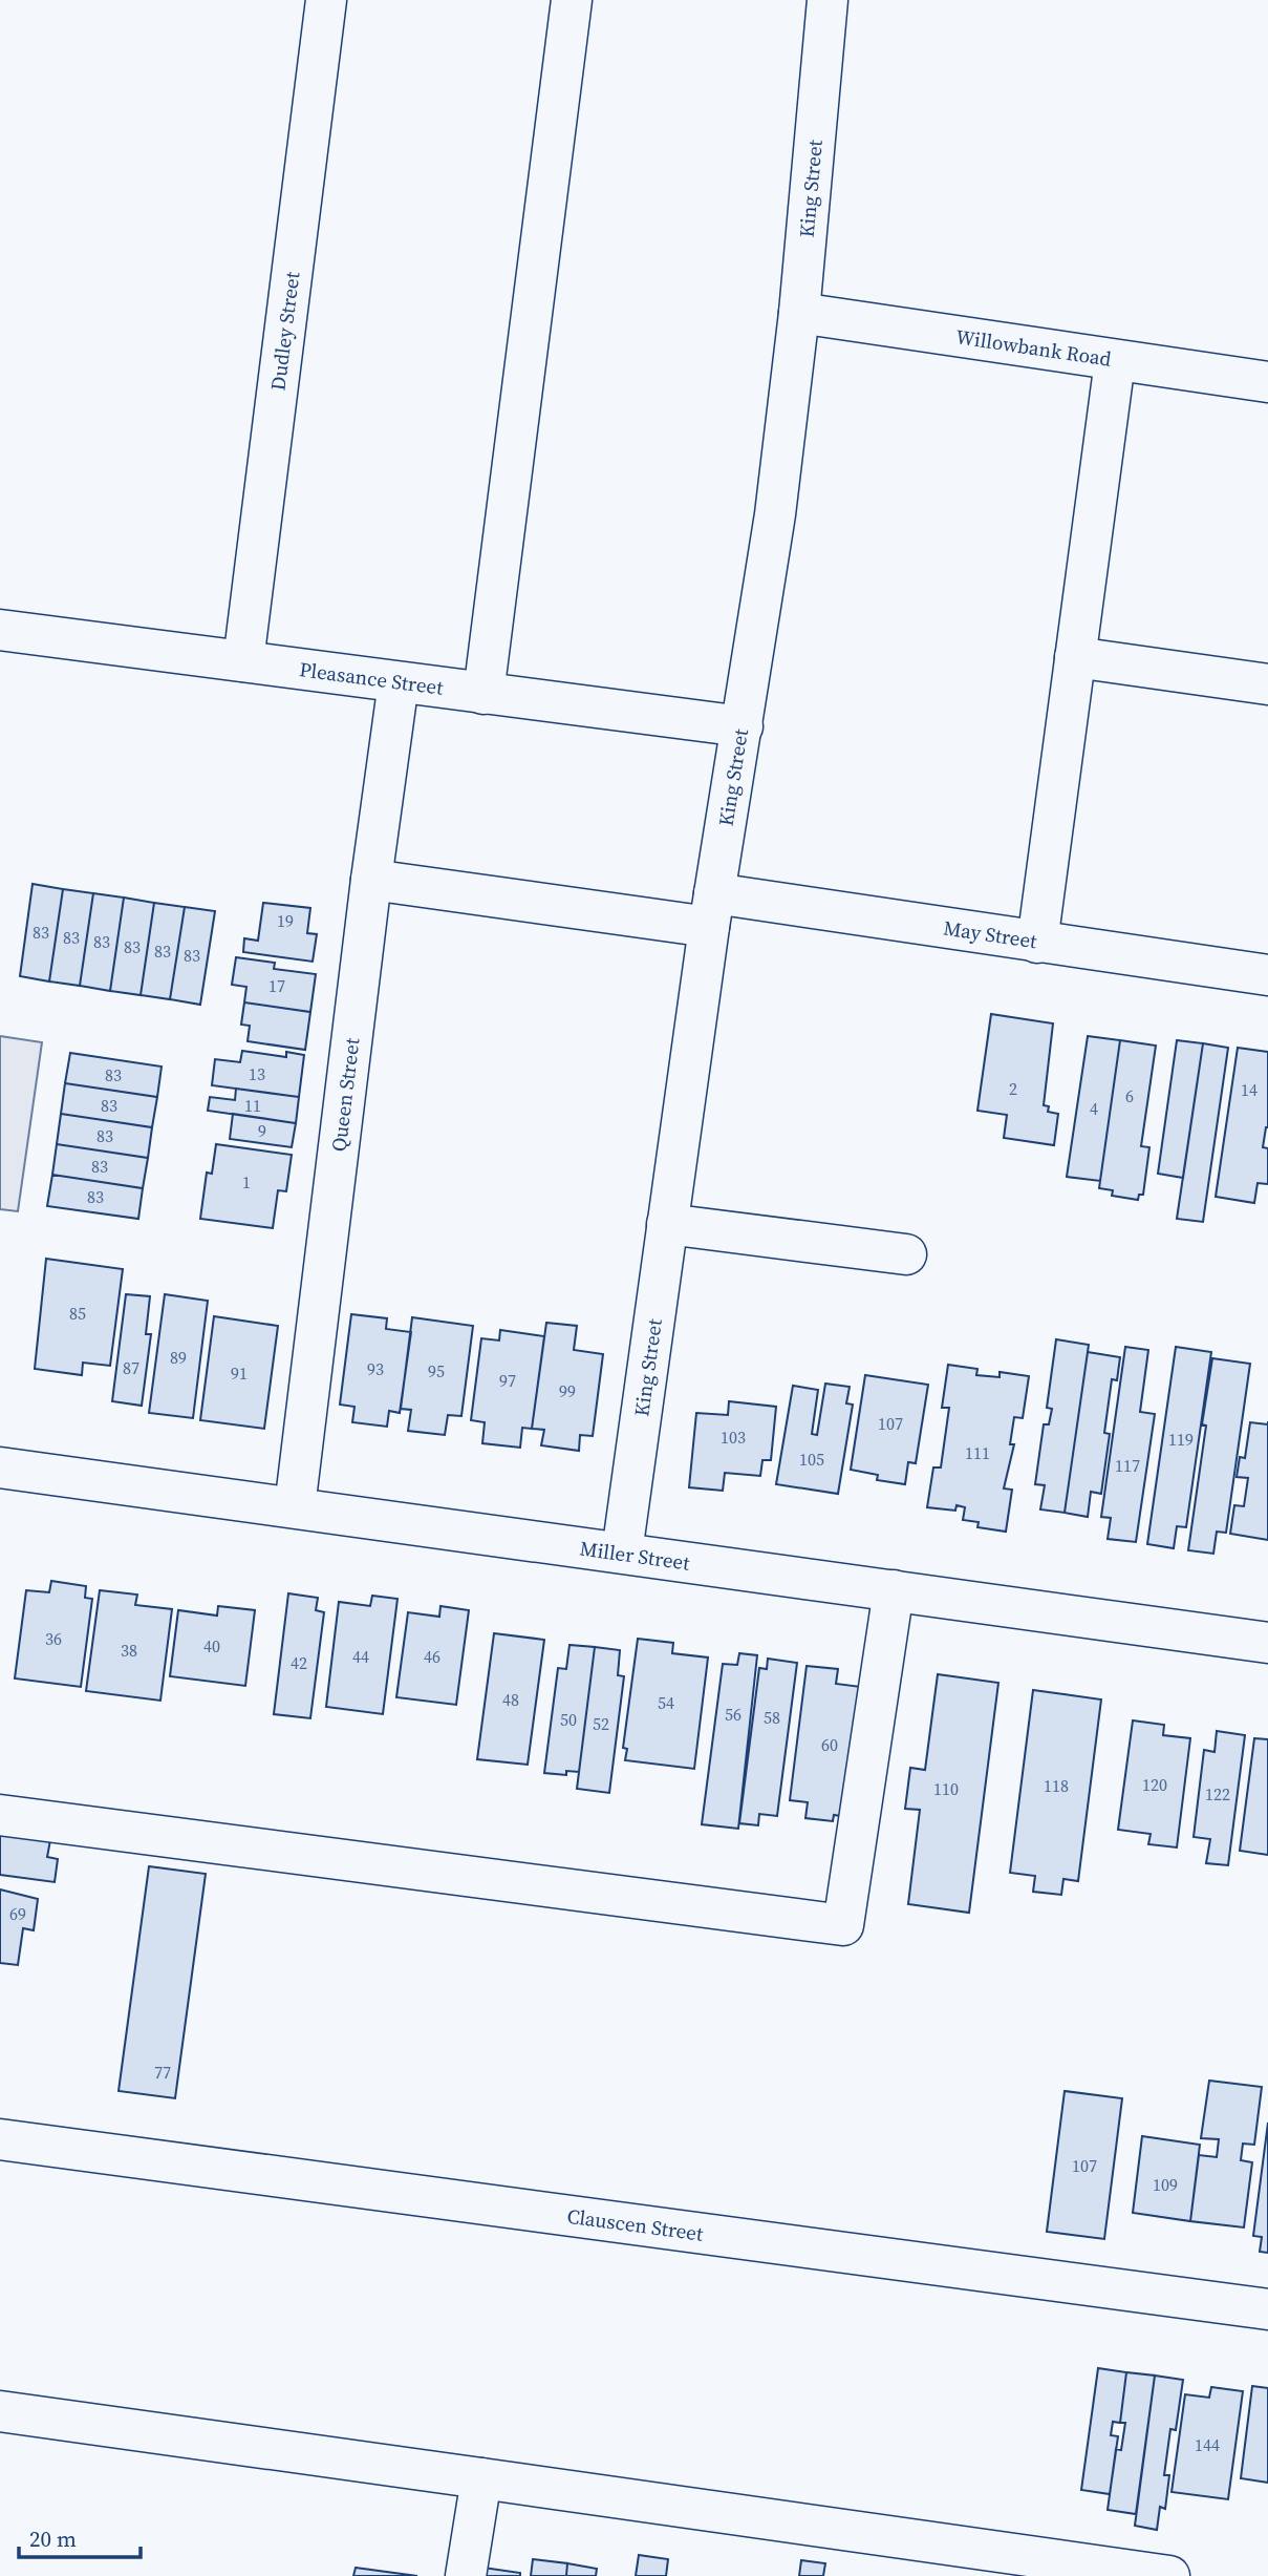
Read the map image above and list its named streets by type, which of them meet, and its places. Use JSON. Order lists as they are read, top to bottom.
{
  "streets": {
    "street": [
      "King Street",
      "Dudley Street",
      "Willowbank Road",
      "Pleasance Street",
      "May Street",
      "Queen Street",
      "Miller Street",
      "Clauscen Street"
    ]
  },
  "crossings": [
    ["King Street", "Willowbank Road"],
    ["King Street", "Pleasance Street"],
    ["King Street", "May Street"],
    ["King Street", "Miller Street"],
    ["Dudley Street", "Pleasance Street"],
    ["Pleasance Street", "Queen Street"],
    ["May Street", "Queen Street"],
    ["Queen Street", "Miller Street"]
  ],
  "house_numbers": [
    "19",
    "83",
    "83",
    "83",
    "83",
    "83",
    "83",
    "17",
    "13",
    "83",
    "2",
    "14",
    "6",
    "83",
    "11",
    "4",
    "9",
    "83",
    "83",
    "1",
    "83",
    "85",
    "89",
    "87",
    "93",
    "95",
    "91",
    "97",
    "99",
    "107",
    "103",
    "119",
    "111",
    "105",
    "117",
    "36",
    "40",
    "38",
    "44",
    "46",
    "42",
    "48",
    "54",
    "56",
    "58",
    "50",
    "52",
    "60",
    "120",
    "118",
    "110",
    "122",
    "69",
    "77",
    "107",
    "109",
    "144"
  ],
  "scale_bar": "20 m"
}
